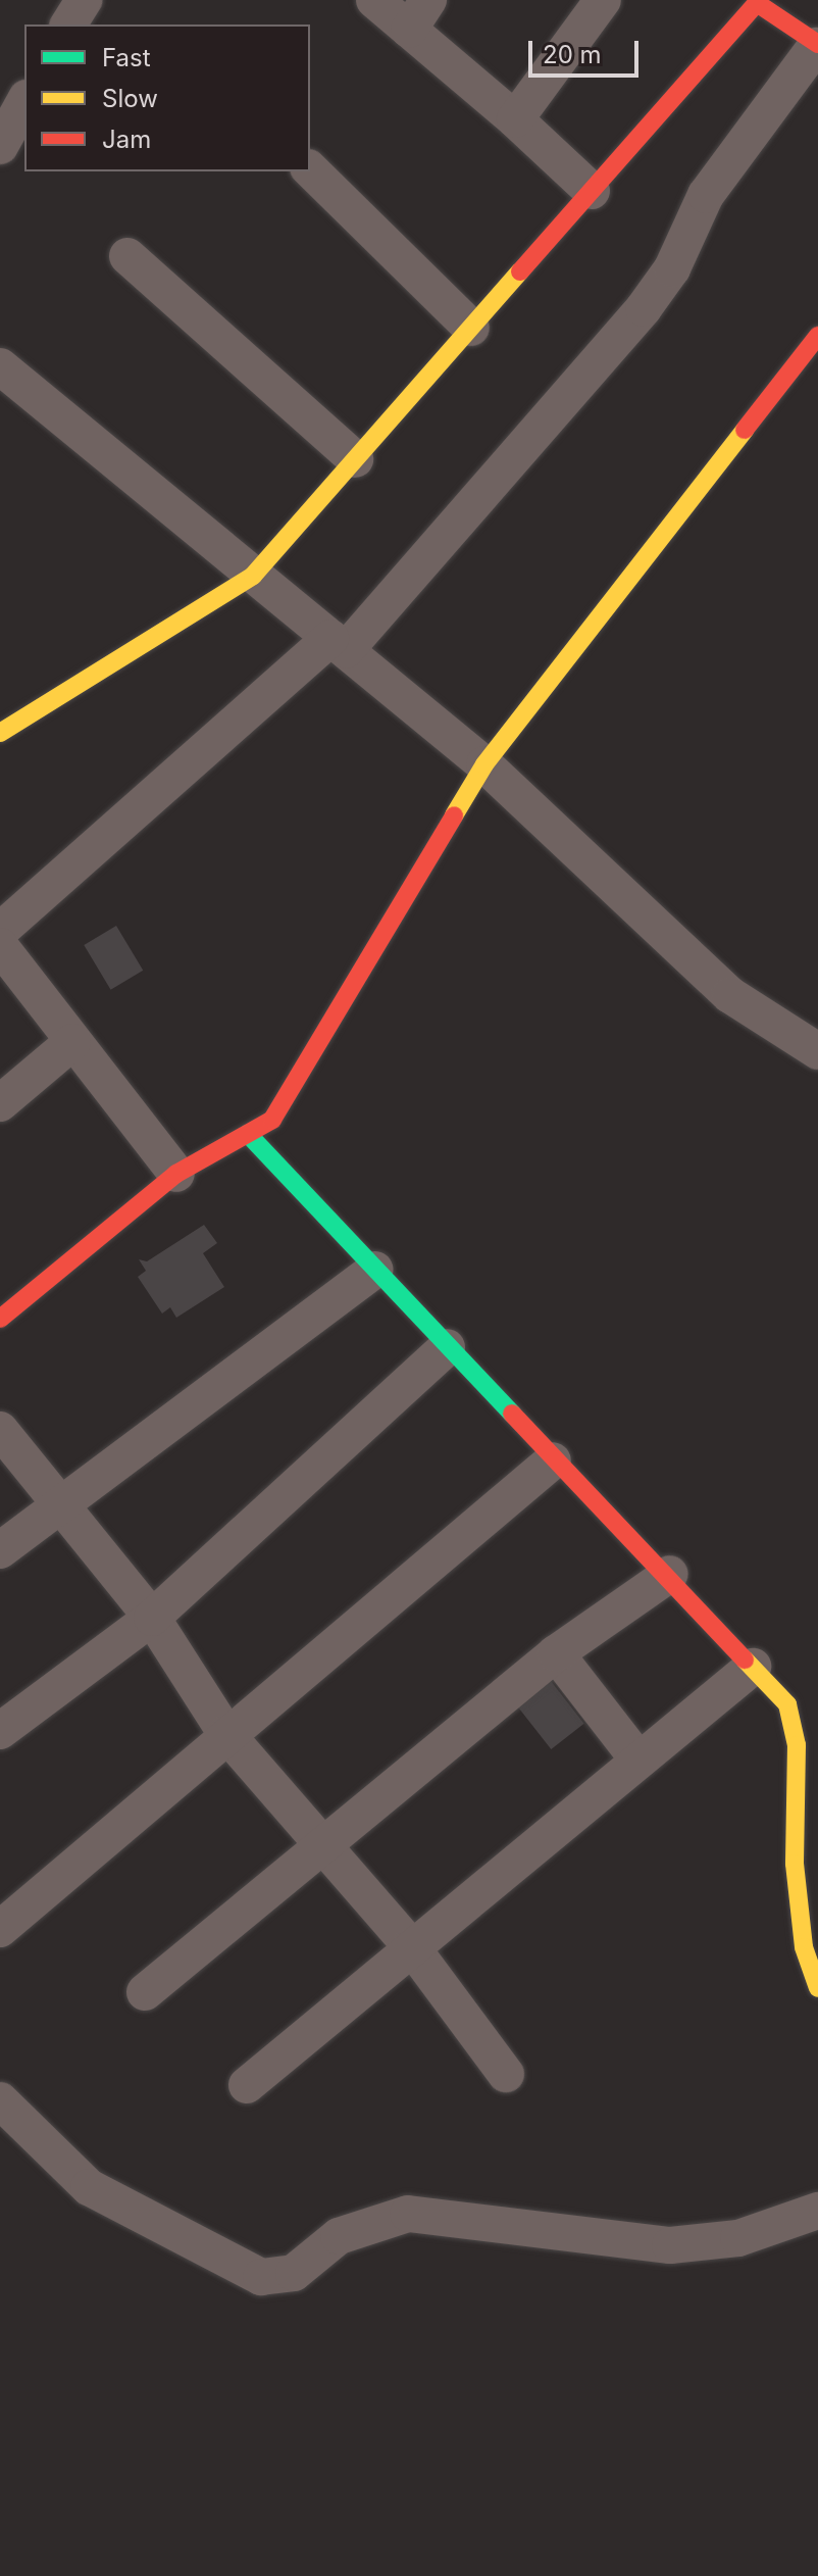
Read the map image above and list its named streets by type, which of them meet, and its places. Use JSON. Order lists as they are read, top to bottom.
{
  "legend": ["Fast", "Slow", "Jam"],
  "scale_bar": "20 m"
}
